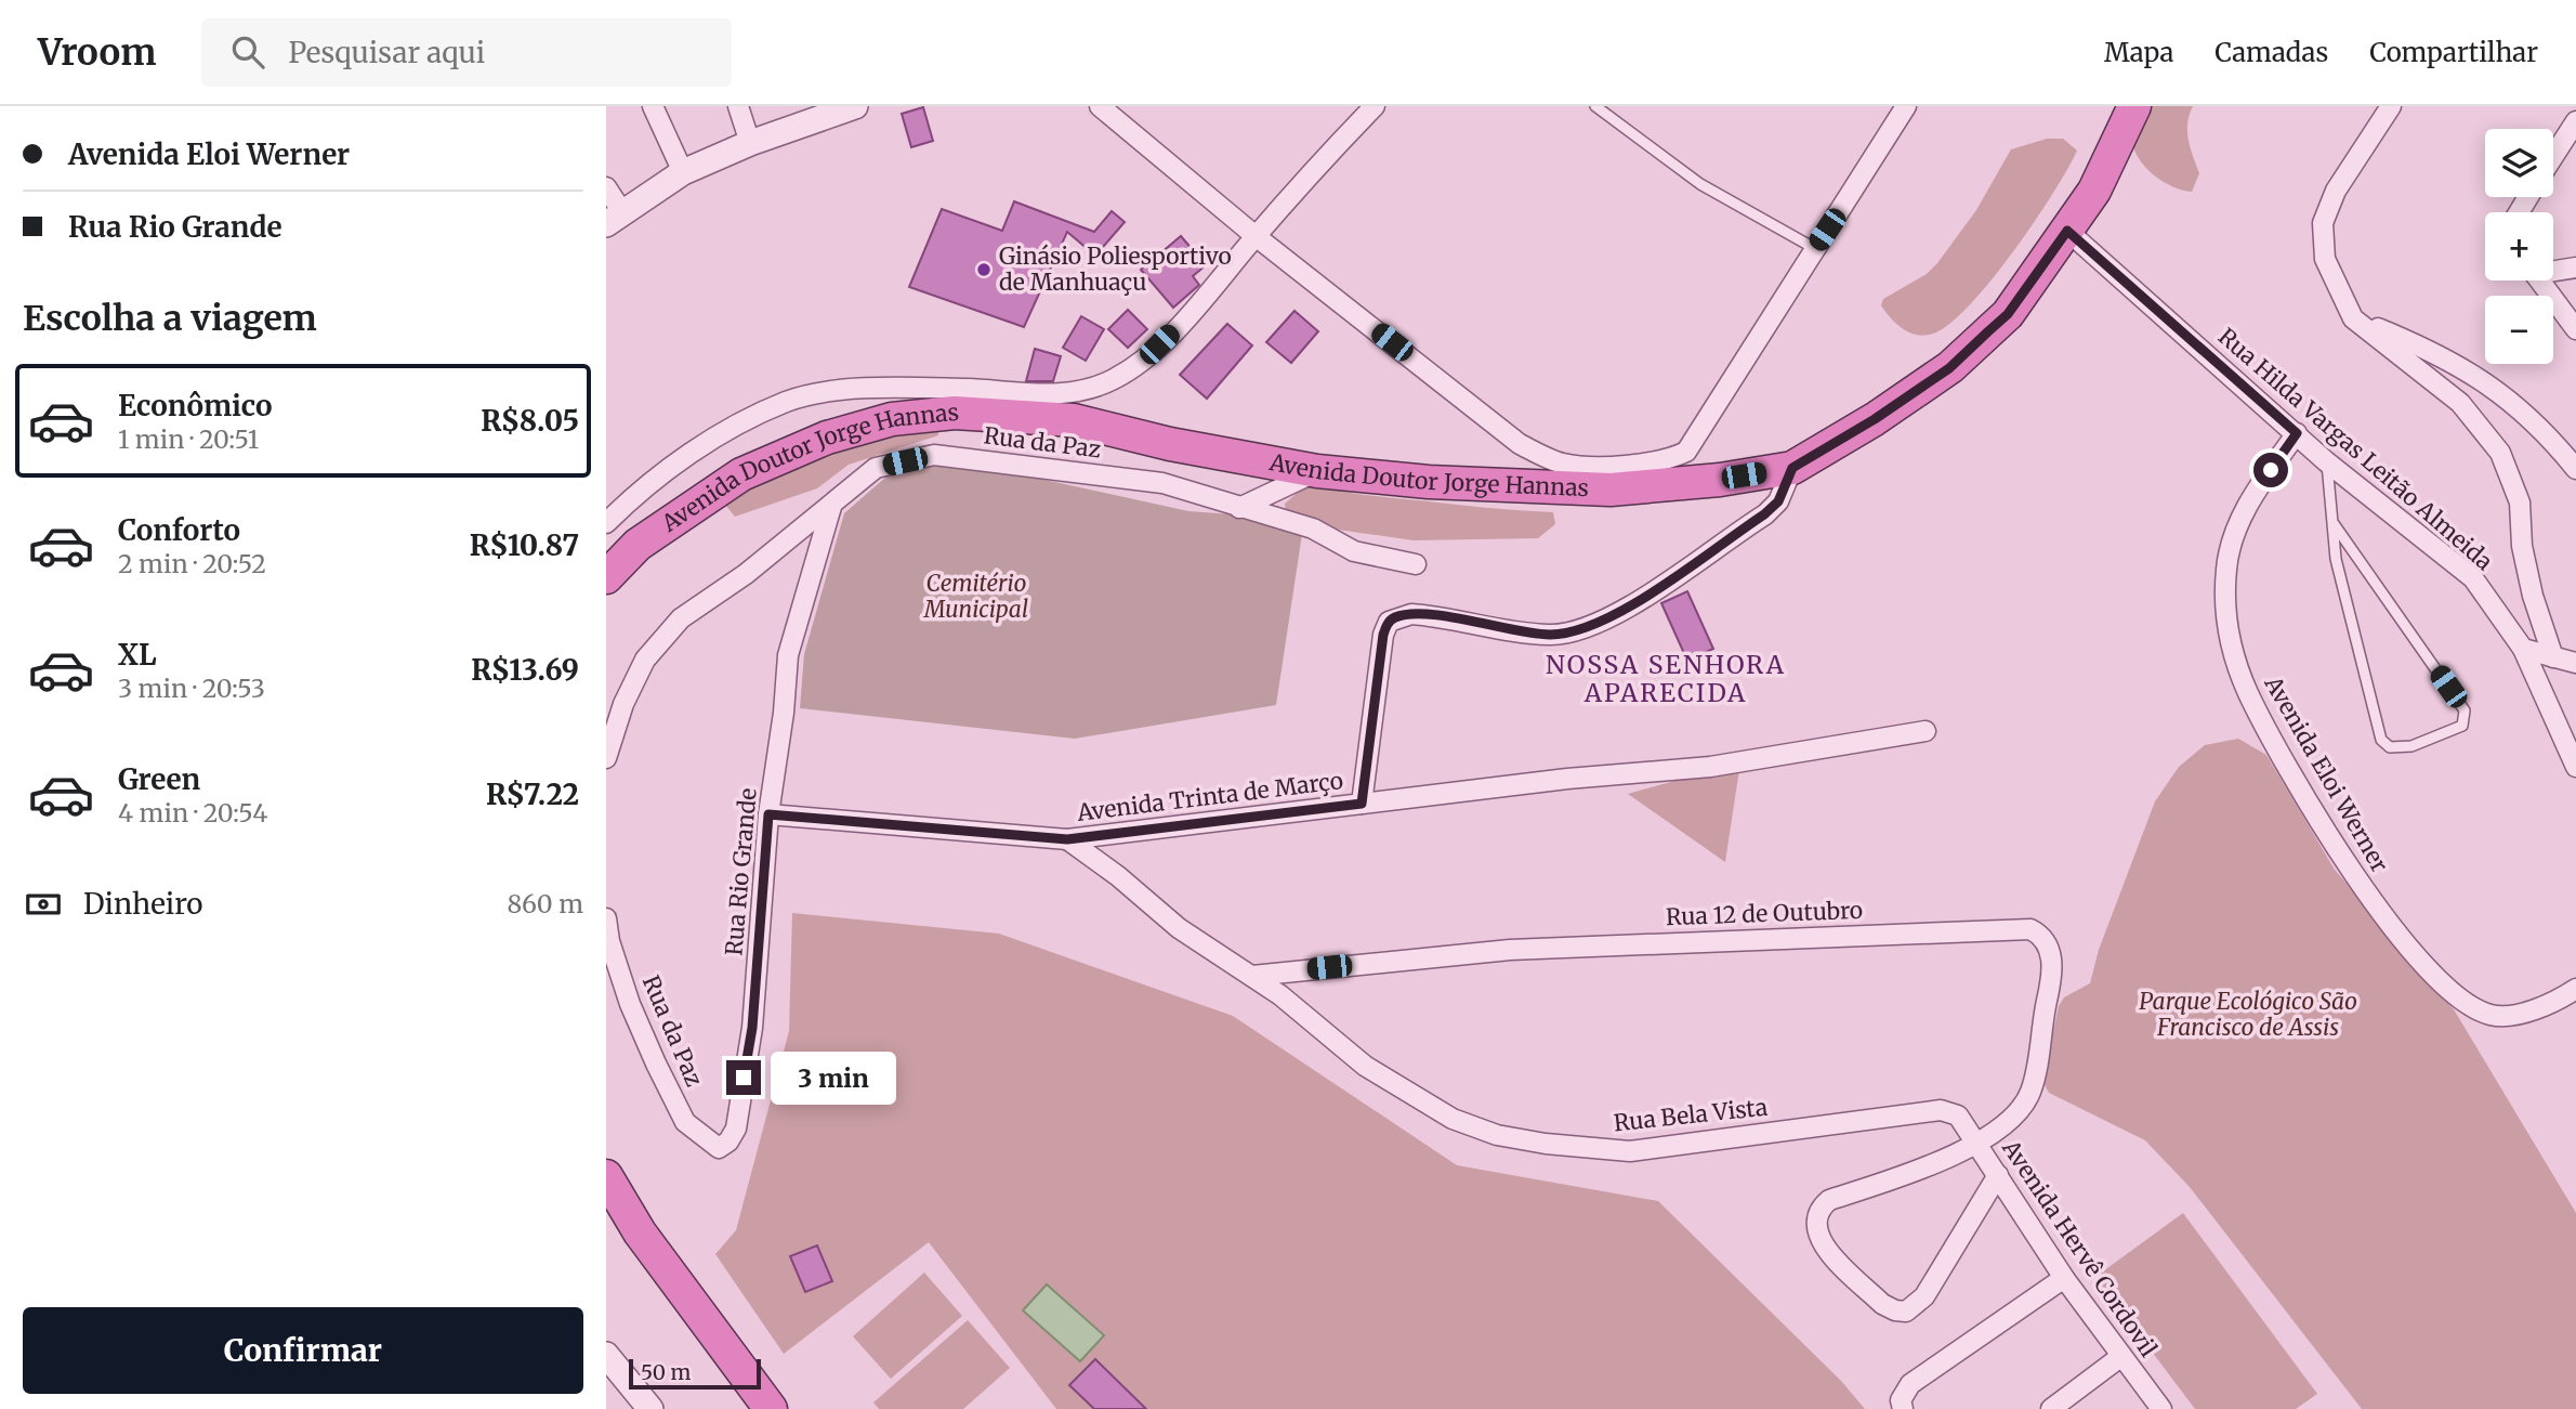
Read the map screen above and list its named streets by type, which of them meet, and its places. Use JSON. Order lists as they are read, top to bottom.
{
  "streets": {
    "highway": ["Avenida Doutor Jorge Hannas"],
    "street": [
      "Rua da Paz",
      "Rua Hilda Vargas Leitão Almeida",
      "Avenida Eloi Werner",
      "Avenida Trinta de Março",
      "Rua Rio Grande",
      "Rua 12 de Outubro",
      "Rua Bela Vista",
      "Avenida Hervê Cordovil"
    ]
  },
  "crossings": [
    ["Rua da Paz", "Avenida Doutor Jorge Hannas"],
    ["Rua da Paz", "Rua Rio Grande"],
    ["Rua Hilda Vargas Leitão Almeida", "Avenida Doutor Jorge Hannas"],
    ["Rua Hilda Vargas Leitão Almeida", "Avenida Eloi Werner"],
    ["Avenida Trinta de Março", "Rua Rio Grande"],
    ["Avenida Trinta de Março", "Rua Bela Vista"],
    ["Rua 12 de Outubro", "Rua Bela Vista"],
    ["Rua 12 de Outubro", "Avenida Hervê Cordovil"],
    ["Rua Bela Vista", "Avenida Hervê Cordovil"]
  ],
  "districts": ["NOSSA SENHORA APARECIDA"],
  "parks": ["Cemitério Municipal", "Parque Ecológico São Francisco de Assis"],
  "places": ["Ginásio Poliesportivo de Manhuaçu"],
  "scale_bar": "50 m",
  "page": {
    "header": "Vroom",
    "search": "Pesquisar aqui",
    "nav": ["Mapa", "Camadas", "Compartilhar"],
    "banner": ["Avenida Eloi Werner", "Rua Rio Grande"],
    "map_buttons": ["+", "−"],
    "heading": "Escolha a viagem",
    "list": [
      {
        "name": "Econômico",
        "note": "1 min · 20:51",
        "value": "R$8.05"
      },
      {
        "name": "Conforto",
        "note": "2 min · 20:52",
        "value": "R$10.87"
      },
      {
        "name": "XL",
        "note": "3 min · 20:53",
        "value": "R$13.69"
      },
      {
        "name": "Green",
        "note": "4 min · 20:54",
        "value": "R$7.22"
      }
    ],
    "pay": ["Dinheiro", "860 m"],
    "bubble": "3 min",
    "buttons": "Confirmar",
    "scale": "50 m"
  }
}
